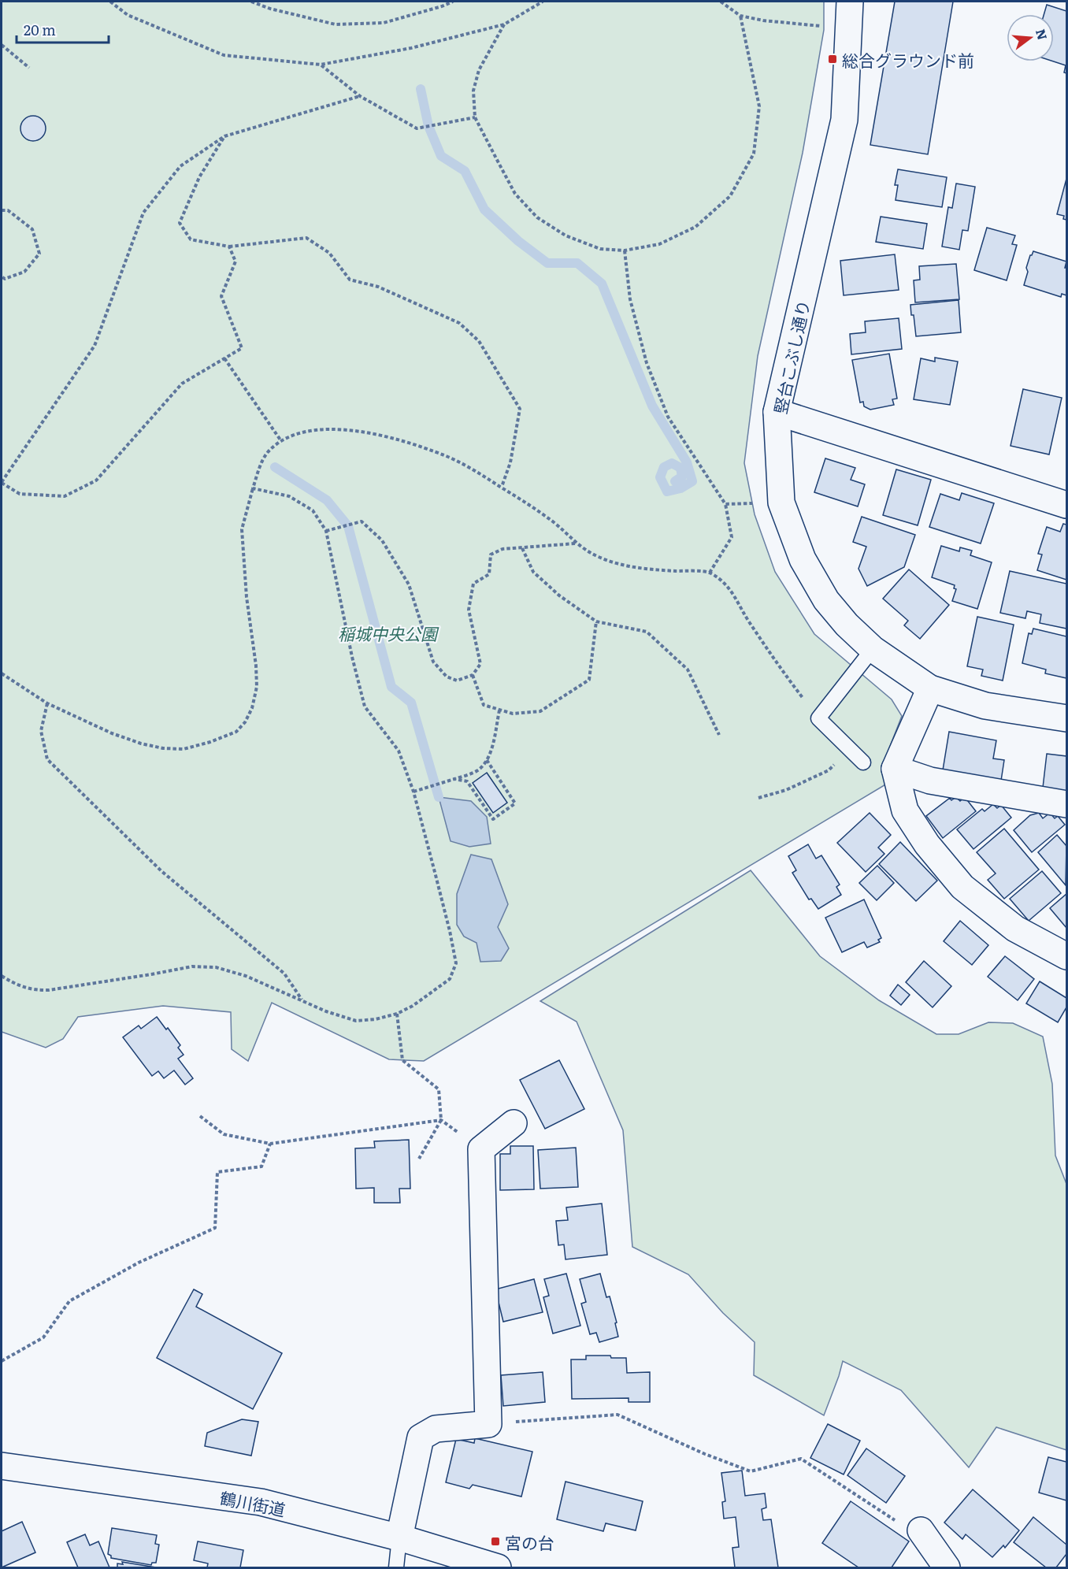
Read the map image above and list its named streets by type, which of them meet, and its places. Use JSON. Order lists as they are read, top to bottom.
{
  "streets": {
    "street": ["竪台こぶし通り", "鶴川街道"]
  },
  "parks": ["稲城中央公園"],
  "places": {
    "transit": ["総合グラウンド前", "宮の台"]
  },
  "scale_bar": "20 m",
  "north": "right"
}
